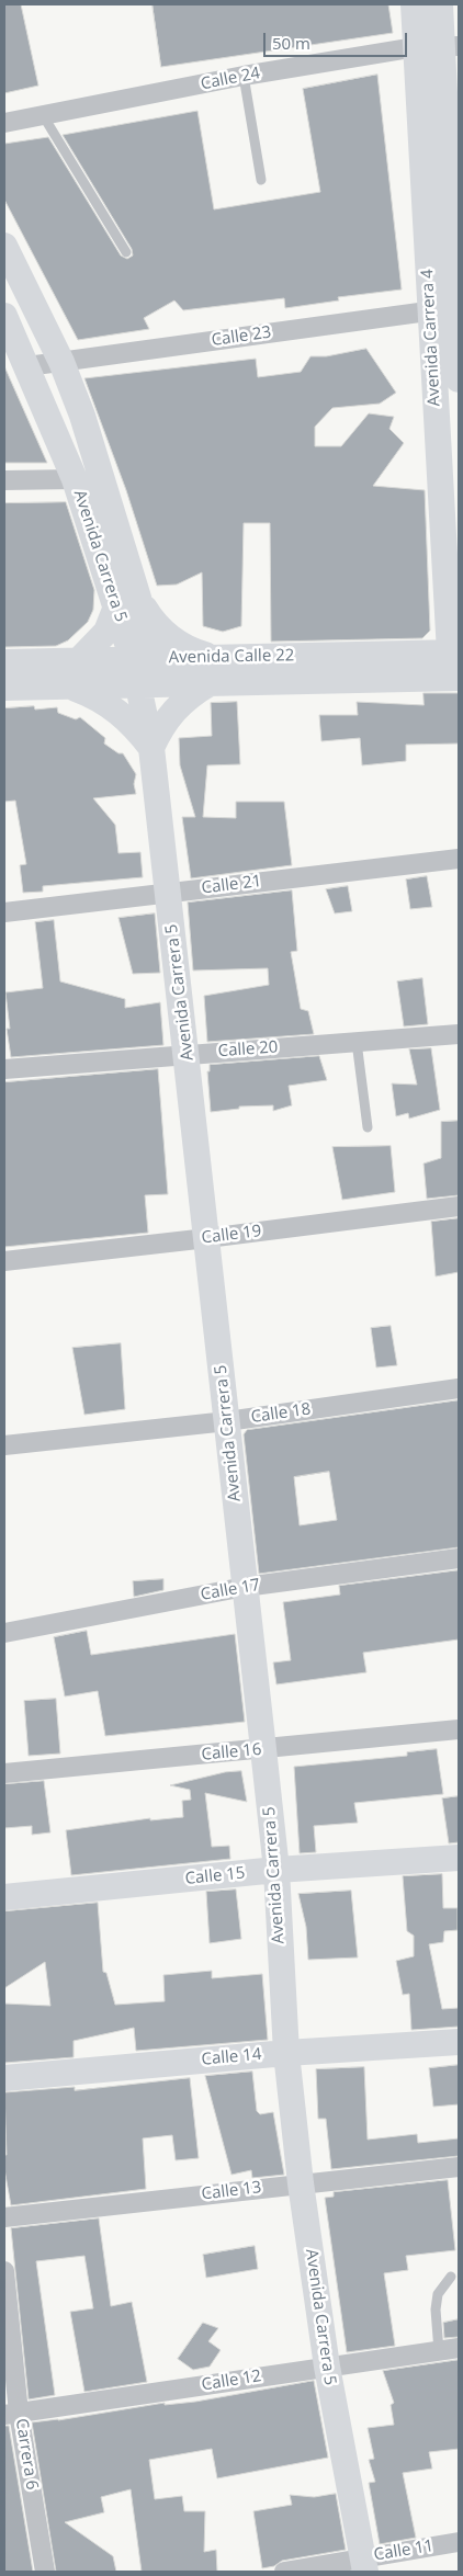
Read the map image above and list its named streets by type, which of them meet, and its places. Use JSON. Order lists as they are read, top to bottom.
{
  "streets": {
    "street": [
      "Calle 24",
      "Calle 23",
      "Avenida Carrera 4",
      "Avenida Carrera 5",
      "Avenida Calle 22",
      "Calle 21",
      "Calle 20",
      "Calle 19",
      "Calle 18",
      "Calle 17",
      "Calle 16",
      "Calle 15",
      "Calle 14",
      "Calle 13",
      "Calle 12",
      "Carrera 6",
      "Calle 11"
    ]
  },
  "crossings": [
    ["Calle 24", "Avenida Carrera 4"],
    ["Calle 23", "Avenida Carrera 4"],
    ["Calle 23", "Avenida Carrera 5"],
    ["Avenida Carrera 4", "Avenida Calle 22"],
    ["Avenida Carrera 5", "Avenida Calle 22"],
    ["Avenida Carrera 5", "Calle 21"],
    ["Avenida Carrera 5", "Calle 20"],
    ["Avenida Carrera 5", "Calle 19"],
    ["Avenida Carrera 5", "Calle 18"],
    ["Avenida Carrera 5", "Calle 17"],
    ["Avenida Carrera 5", "Calle 16"],
    ["Avenida Carrera 5", "Calle 15"],
    ["Avenida Carrera 5", "Calle 14"],
    ["Avenida Carrera 5", "Calle 13"],
    ["Avenida Carrera 5", "Calle 12"],
    ["Avenida Carrera 5", "Calle 11"],
    ["Calle 12", "Carrera 6"]
  ],
  "scale_bar": "50 m"
}
